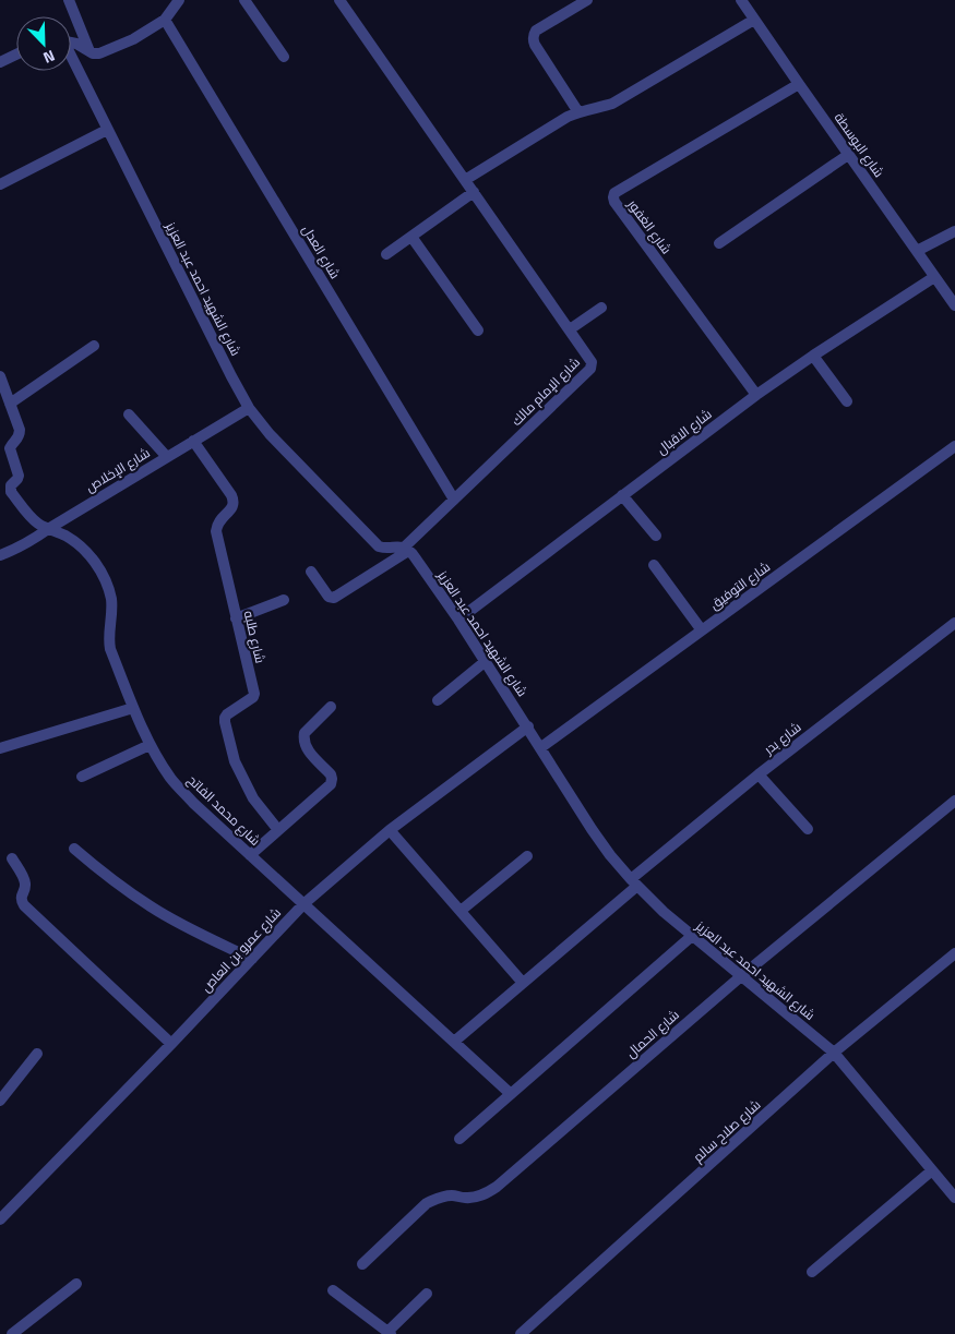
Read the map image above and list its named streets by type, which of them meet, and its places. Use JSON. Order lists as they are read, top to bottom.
{
  "streets": {
    "street": [
      "شارع البوسطة",
      "شارع الغفور",
      "شارع العدل",
      "شارع الشهيد احمد عبد العزيز",
      "شارع الإمام مالك",
      "شارع الاقبال",
      "شارع الإخلاص",
      "شارع التوفيق",
      "شارع طلبه",
      "شارع بدر",
      "شارع محمد الفاتح",
      "شارع عمرو بن العاص",
      "شارع الحمال",
      "شارع صلاح سالم"
    ]
  },
  "crossings": [
    ["شارع البوسطة", "شارع الغفور"],
    ["شارع البوسطة", "شارع الاقبال"],
    ["شارع الغفور", "شارع الاقبال"],
    ["شارع العدل", "شارع الإمام مالك"],
    ["شارع الشهيد احمد عبد العزيز", "شارع الإمام مالك"],
    ["شارع الشهيد احمد عبد العزيز", "شارع الاقبال"],
    ["شارع الشهيد احمد عبد العزيز", "شارع الإخلاص"],
    ["شارع الشهيد احمد عبد العزيز", "شارع التوفيق"],
    ["شارع الشهيد احمد عبد العزيز", "شارع بدر"],
    ["شارع الشهيد احمد عبد العزيز", "شارع عمرو بن العاص"],
    ["شارع الشهيد احمد عبد العزيز", "شارع الحمال"],
    ["شارع الشهيد احمد عبد العزيز", "شارع صلاح سالم"],
    ["شارع الإخلاص", "شارع طلبه"],
    ["شارع الإخلاص", "شارع محمد الفاتح"],
    ["شارع بدر", "شارع محمد الفاتح"],
    ["شارع محمد الفاتح", "شارع عمرو بن العاص"]
  ],
  "north": "bottom right"
}
